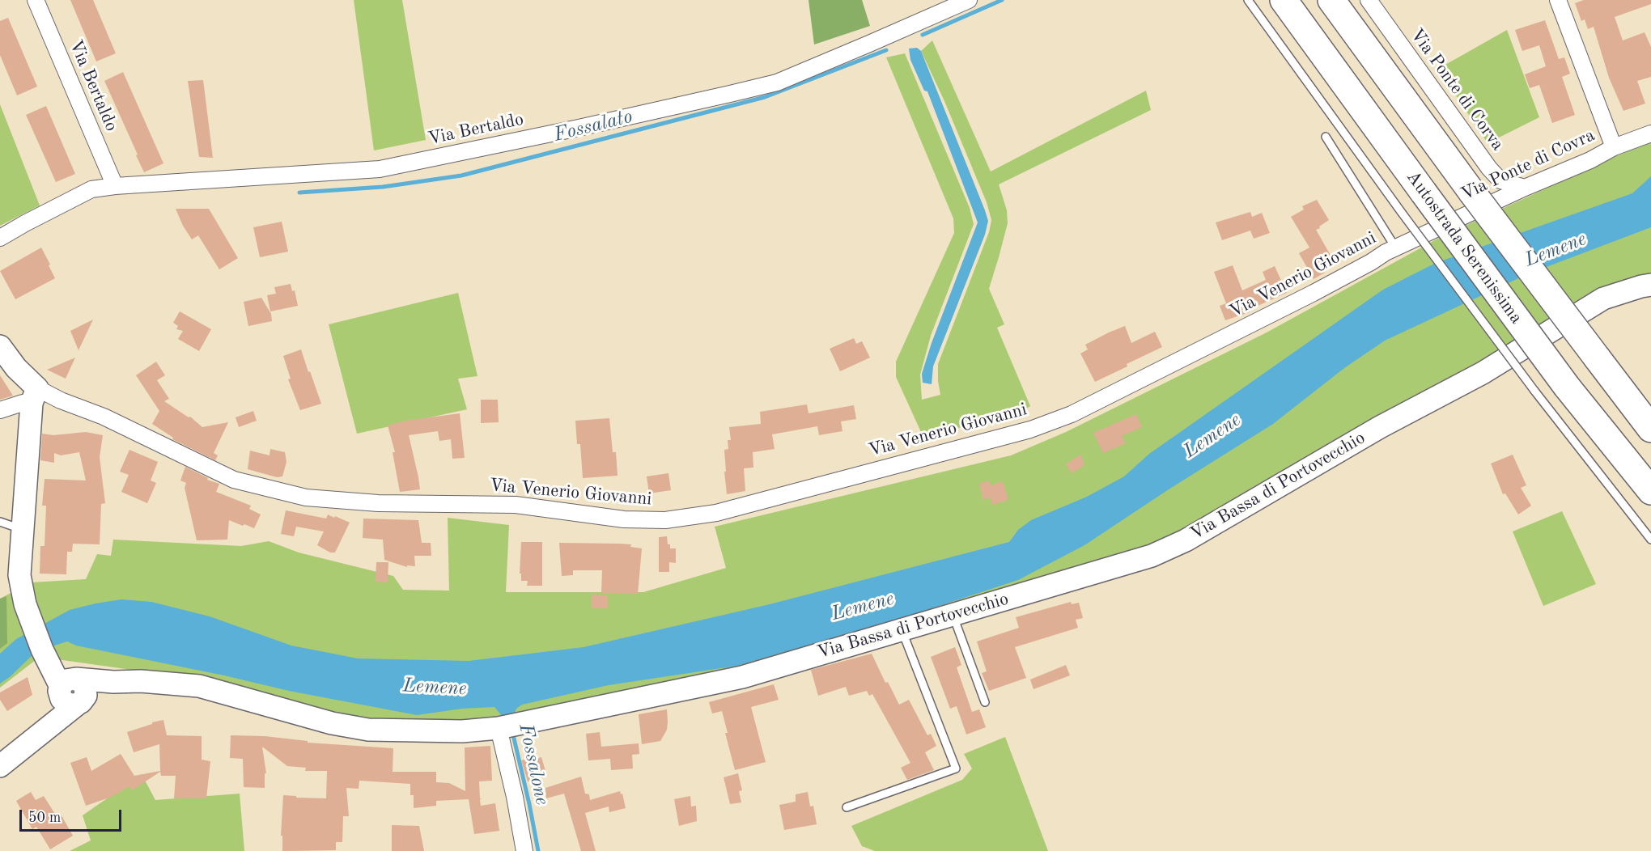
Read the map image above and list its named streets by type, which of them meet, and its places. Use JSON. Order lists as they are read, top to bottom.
{
  "streets": {
    "highway": ["Autostrada Serenissima"],
    "street": [
      "Via Bertaldo",
      "Via Ponte di Corva",
      "Via Ponte di Covra",
      "Via Venerio Giovanni",
      "Via Bassa di Portovecchio"
    ]
  },
  "crossings": [
    ["Via Ponte di Corva", "Via Ponte di Covra"],
    ["Via Ponte di Covra", "Via Venerio Giovanni"]
  ],
  "water": ["Fossalato", "Lemene", "Fossalone"],
  "scale_bar": "50 m"
}
